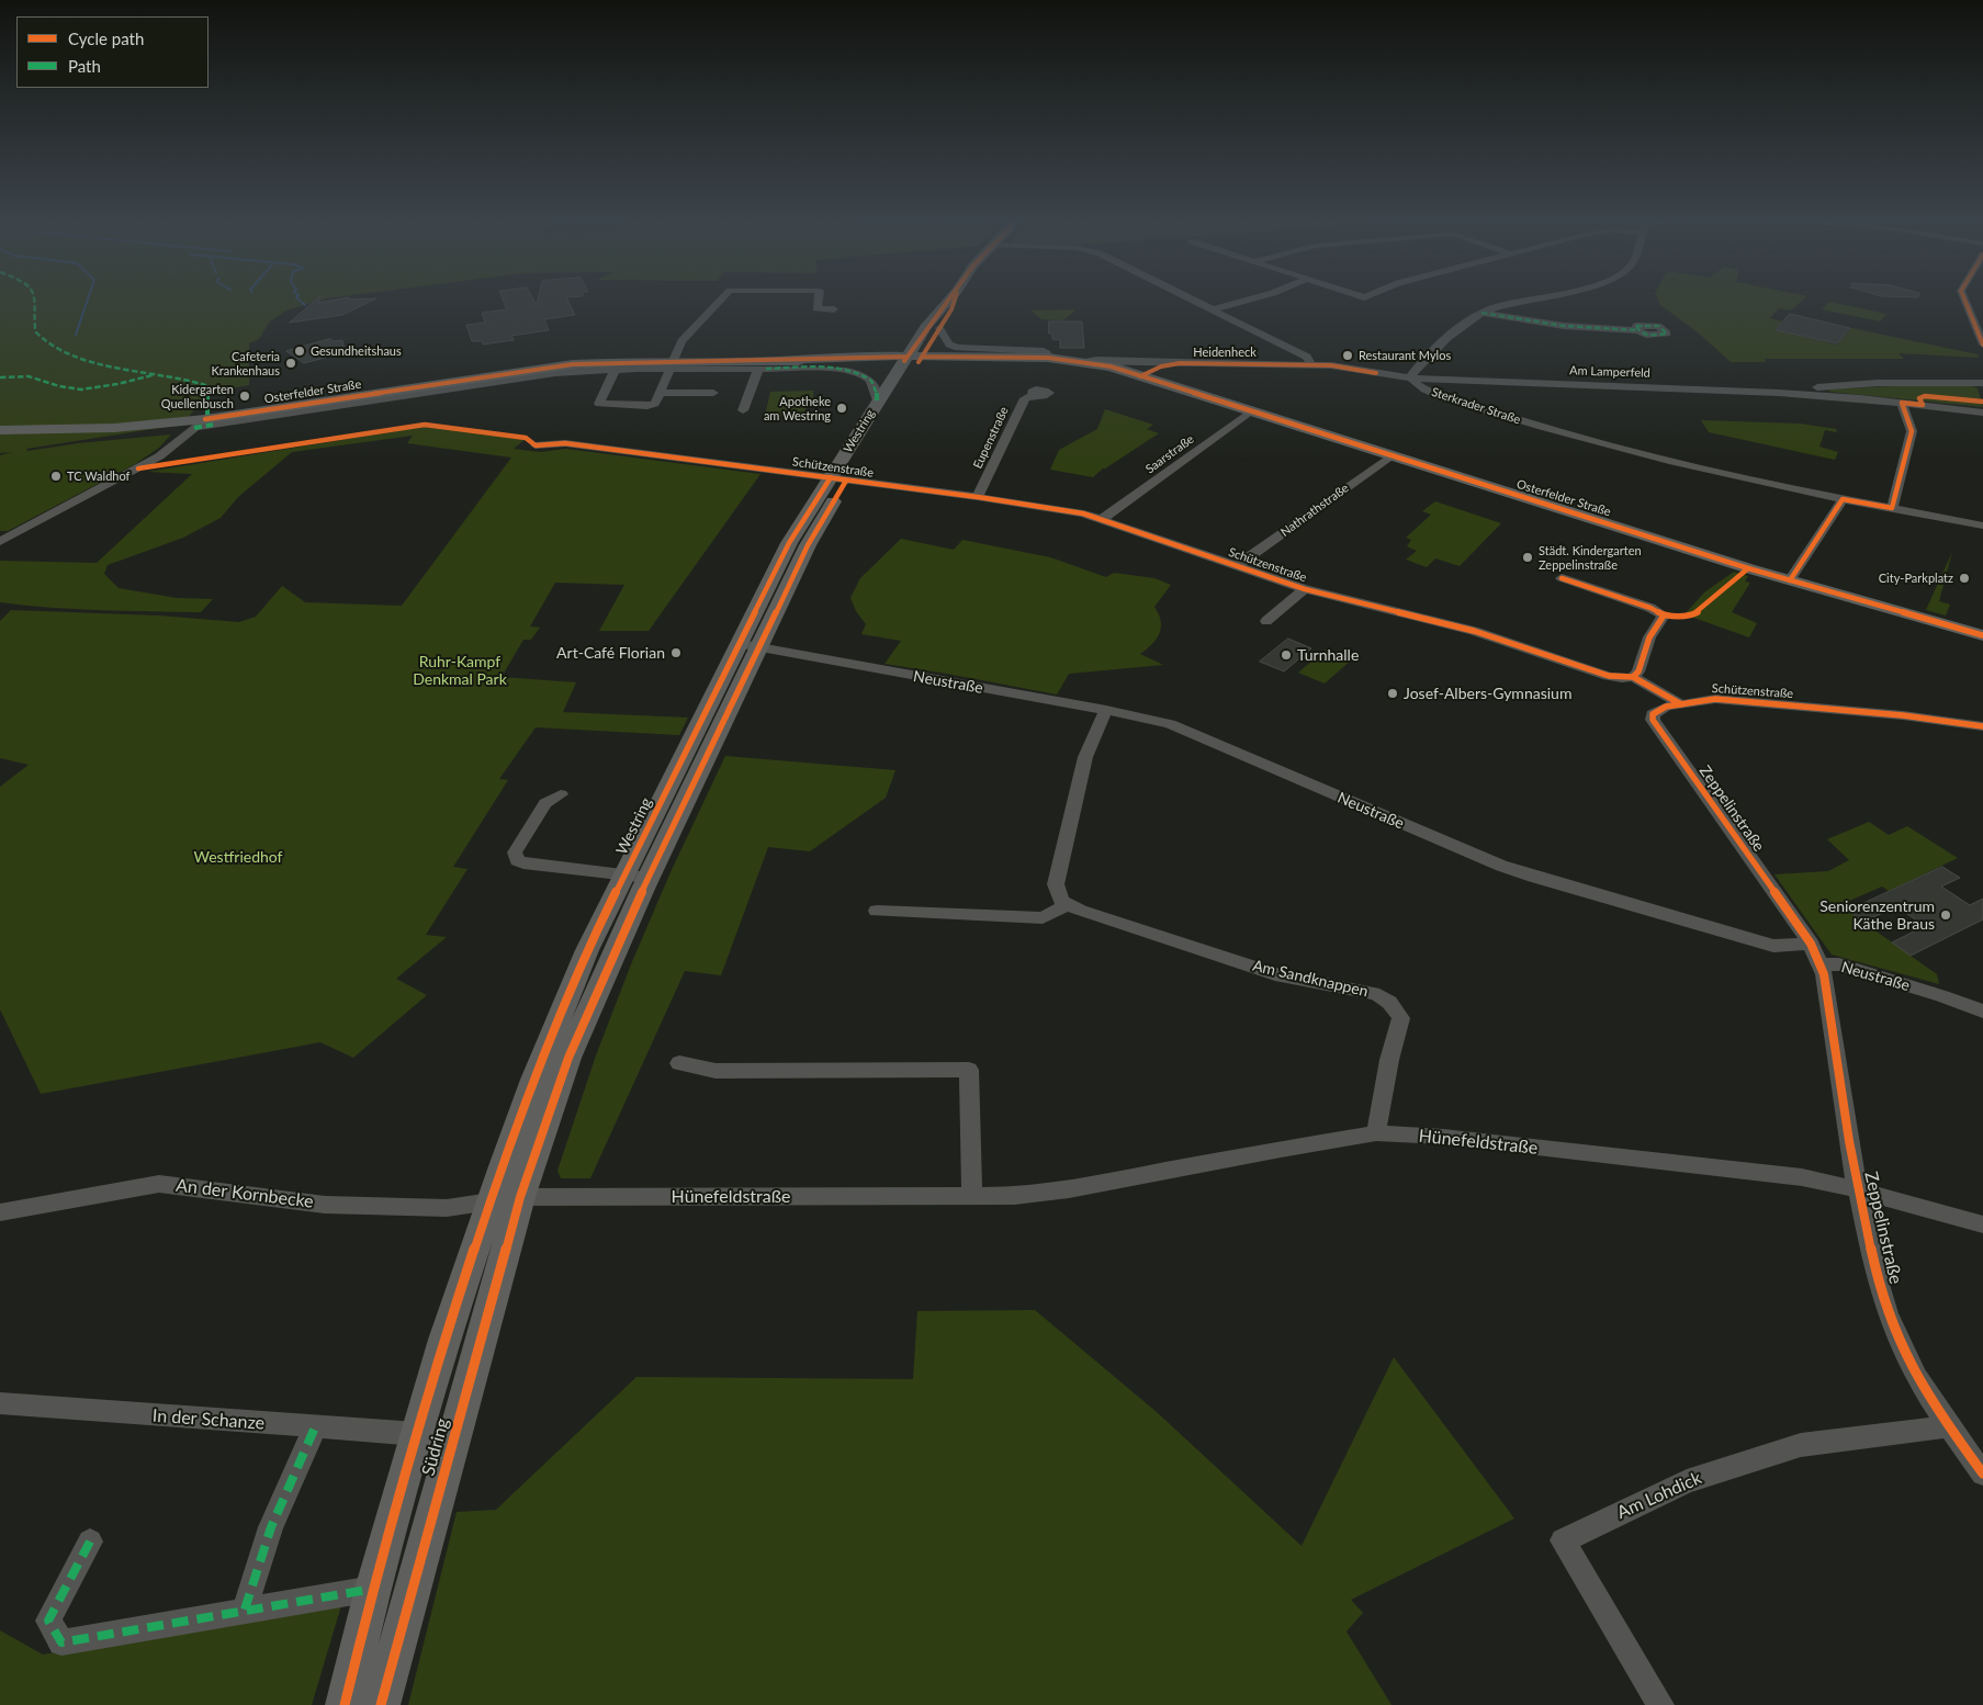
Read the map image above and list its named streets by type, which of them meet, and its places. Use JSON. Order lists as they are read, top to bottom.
{
  "streets": {
    "main road": ["Osterfelder Straße", "Westring", "Südring"],
    "street": [
      "Heidenheck",
      "Am Lamperfeld",
      "Sterkrader Straße",
      "Eupenstraße",
      "Saarstraße",
      "Schützenstraße",
      "Nathrathstraße",
      "Neustraße",
      "Zeppelinstraße",
      "Am Sandknappen",
      "Hünefeldstraße",
      "An der Kornbecke",
      "In der Schanze",
      "Am Lohdick"
    ]
  },
  "crossings": [
    ["Heidenheck", "Osterfelder Straße"],
    ["Heidenheck", "Sterkrader Straße"],
    ["Am Lamperfeld", "Sterkrader Straße"],
    ["Osterfelder Straße", "Westring"],
    ["Osterfelder Straße", "Saarstraße"],
    ["Osterfelder Straße", "Nathrathstraße"],
    ["Westring", "Schützenstraße"],
    ["Westring", "Neustraße"],
    ["Westring", "Hünefeldstraße"],
    ["Westring", "An der Kornbecke"],
    ["Westring", "Südring"],
    ["Eupenstraße", "Schützenstraße"],
    ["Saarstraße", "Schützenstraße"],
    ["Schützenstraße", "Nathrathstraße"],
    ["Schützenstraße", "Zeppelinstraße"],
    ["Neustraße", "Zeppelinstraße"],
    ["Zeppelinstraße", "Hünefeldstraße"],
    ["Zeppelinstraße", "Am Lohdick"],
    ["Am Sandknappen", "Hünefeldstraße"],
    ["Hünefeldstraße", "An der Kornbecke"],
    ["Hünefeldstraße", "Südring"],
    ["An der Kornbecke", "Südring"],
    ["In der Schanze", "Südring"]
  ],
  "parks": ["Ruhr-Kampf Denkmal Park", "Westfriedhof"],
  "places": [
    "Gesundheitshaus",
    "Restaurant Mylos",
    "Cafeteria Krankenhaus",
    "Kidergarten Quellenbusch",
    "Apotheke am Westring",
    "TC Waldhof",
    "Städt. Kindergarten Zeppelinstraße",
    "City-Parkplatz",
    "Art-Café Florian",
    "Turnhalle",
    "Josef-Albers-Gymnasium",
    "Seniorenzentrum Käthe Braus"
  ],
  "legend": ["Cycle path", "Path"]
}
